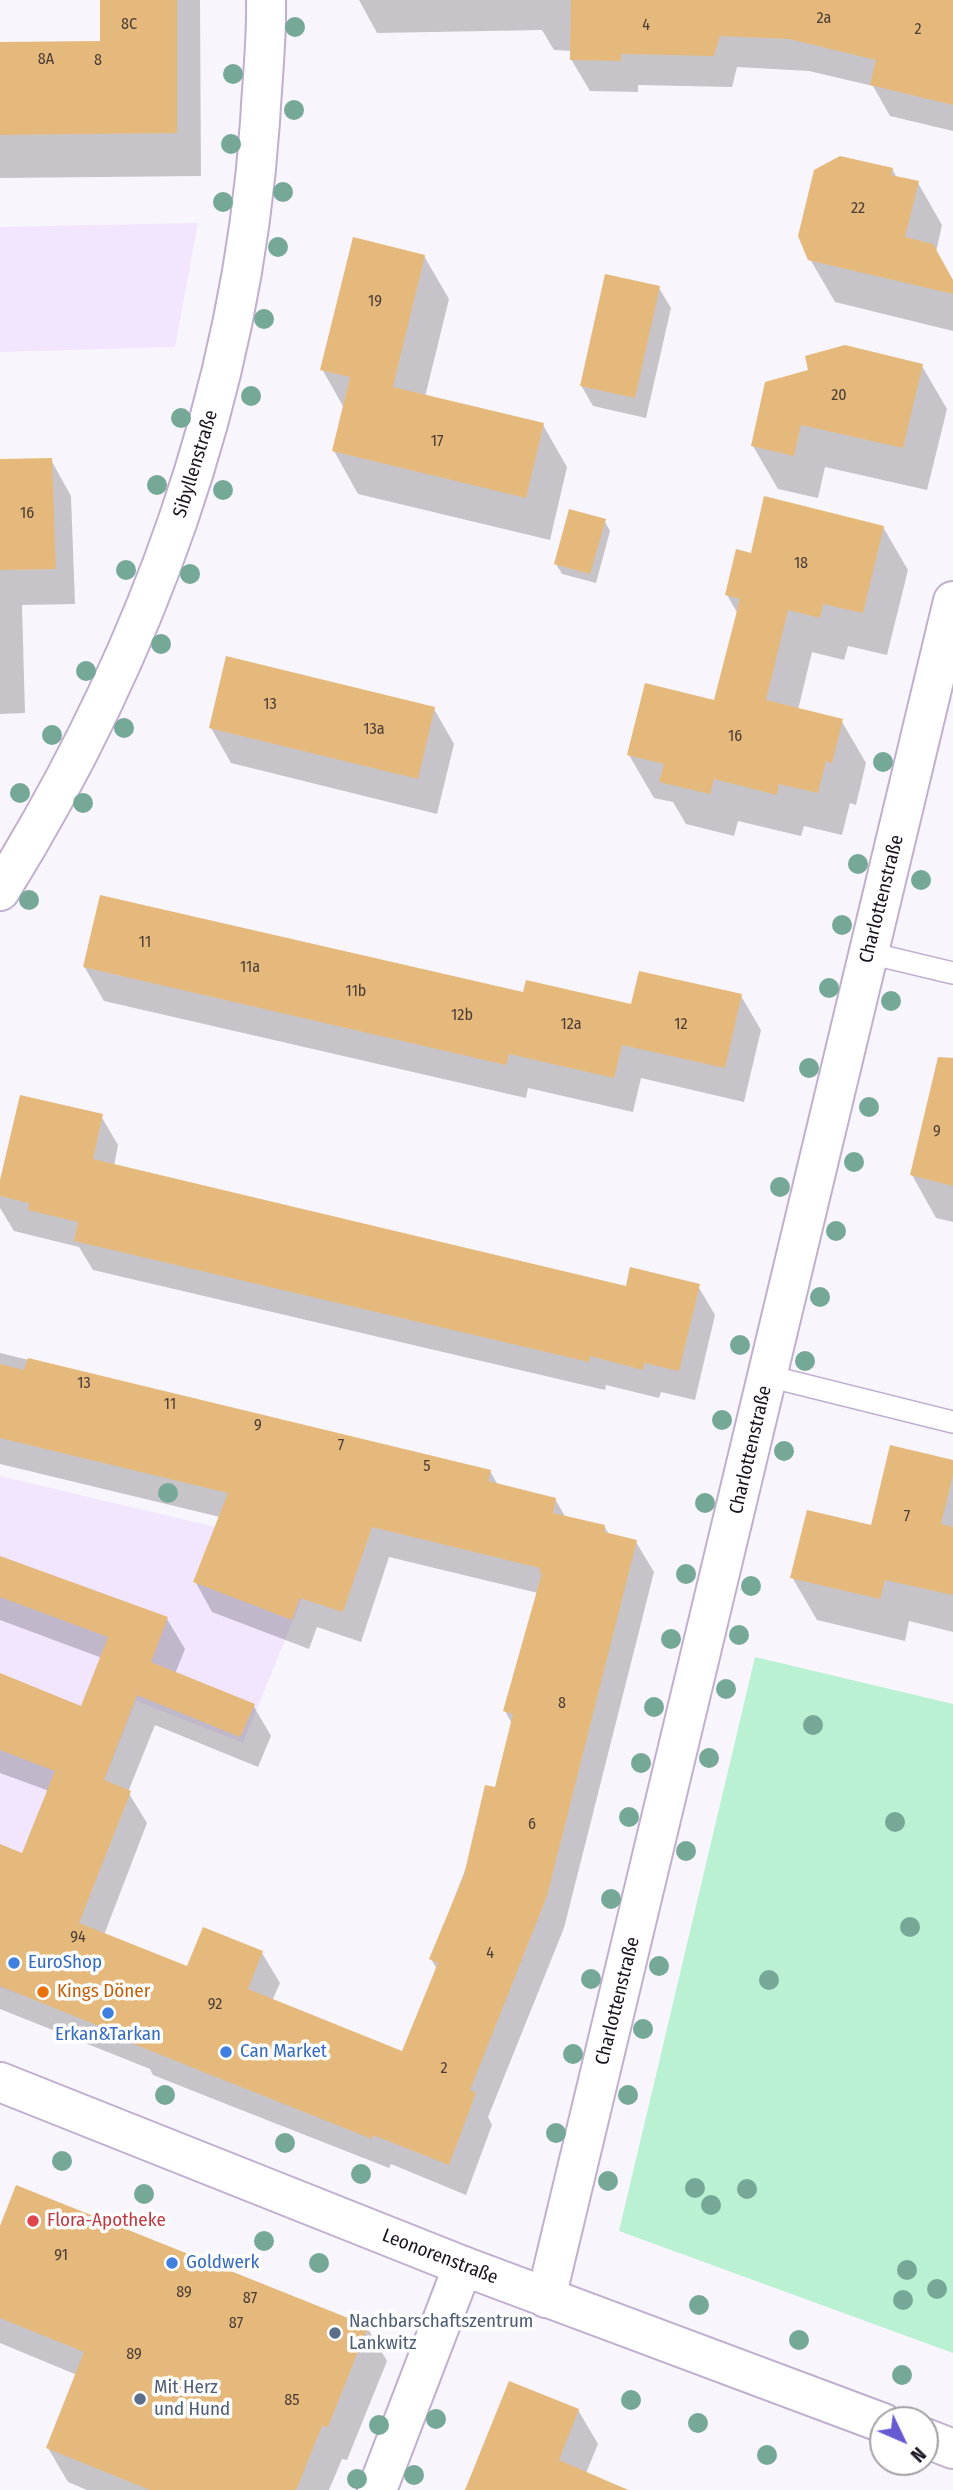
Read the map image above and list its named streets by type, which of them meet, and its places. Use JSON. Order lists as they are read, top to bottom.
{
  "streets": {
    "street": ["Sibyllenstraße", "Charlottenstraße", "Leonorenstraße"]
  },
  "crossings": [
    ["Charlottenstraße", "Leonorenstraße"]
  ],
  "places": [
    "EuroShop",
    "Kings Döner",
    "Erkan&Tarkan",
    "Can Market",
    "Flora-Apotheke",
    "Goldwerk",
    "Nachbarschaftszentrum Lankwitz",
    "Mit Herz und Hund"
  ],
  "house_numbers": [
    "2a",
    "8C",
    "4",
    "2",
    "8A",
    "8",
    "22",
    "19",
    "20",
    "17",
    "16",
    "18",
    "13",
    "13a",
    "16",
    "11",
    "11a",
    "11b",
    "12b",
    "12a",
    "12",
    "9",
    "13",
    "11",
    "9",
    "7",
    "5",
    "7",
    "8",
    "6",
    "94",
    "4",
    "92",
    "2",
    "91",
    "89",
    "87",
    "87",
    "89",
    "85"
  ],
  "north": "bottom right"
}
